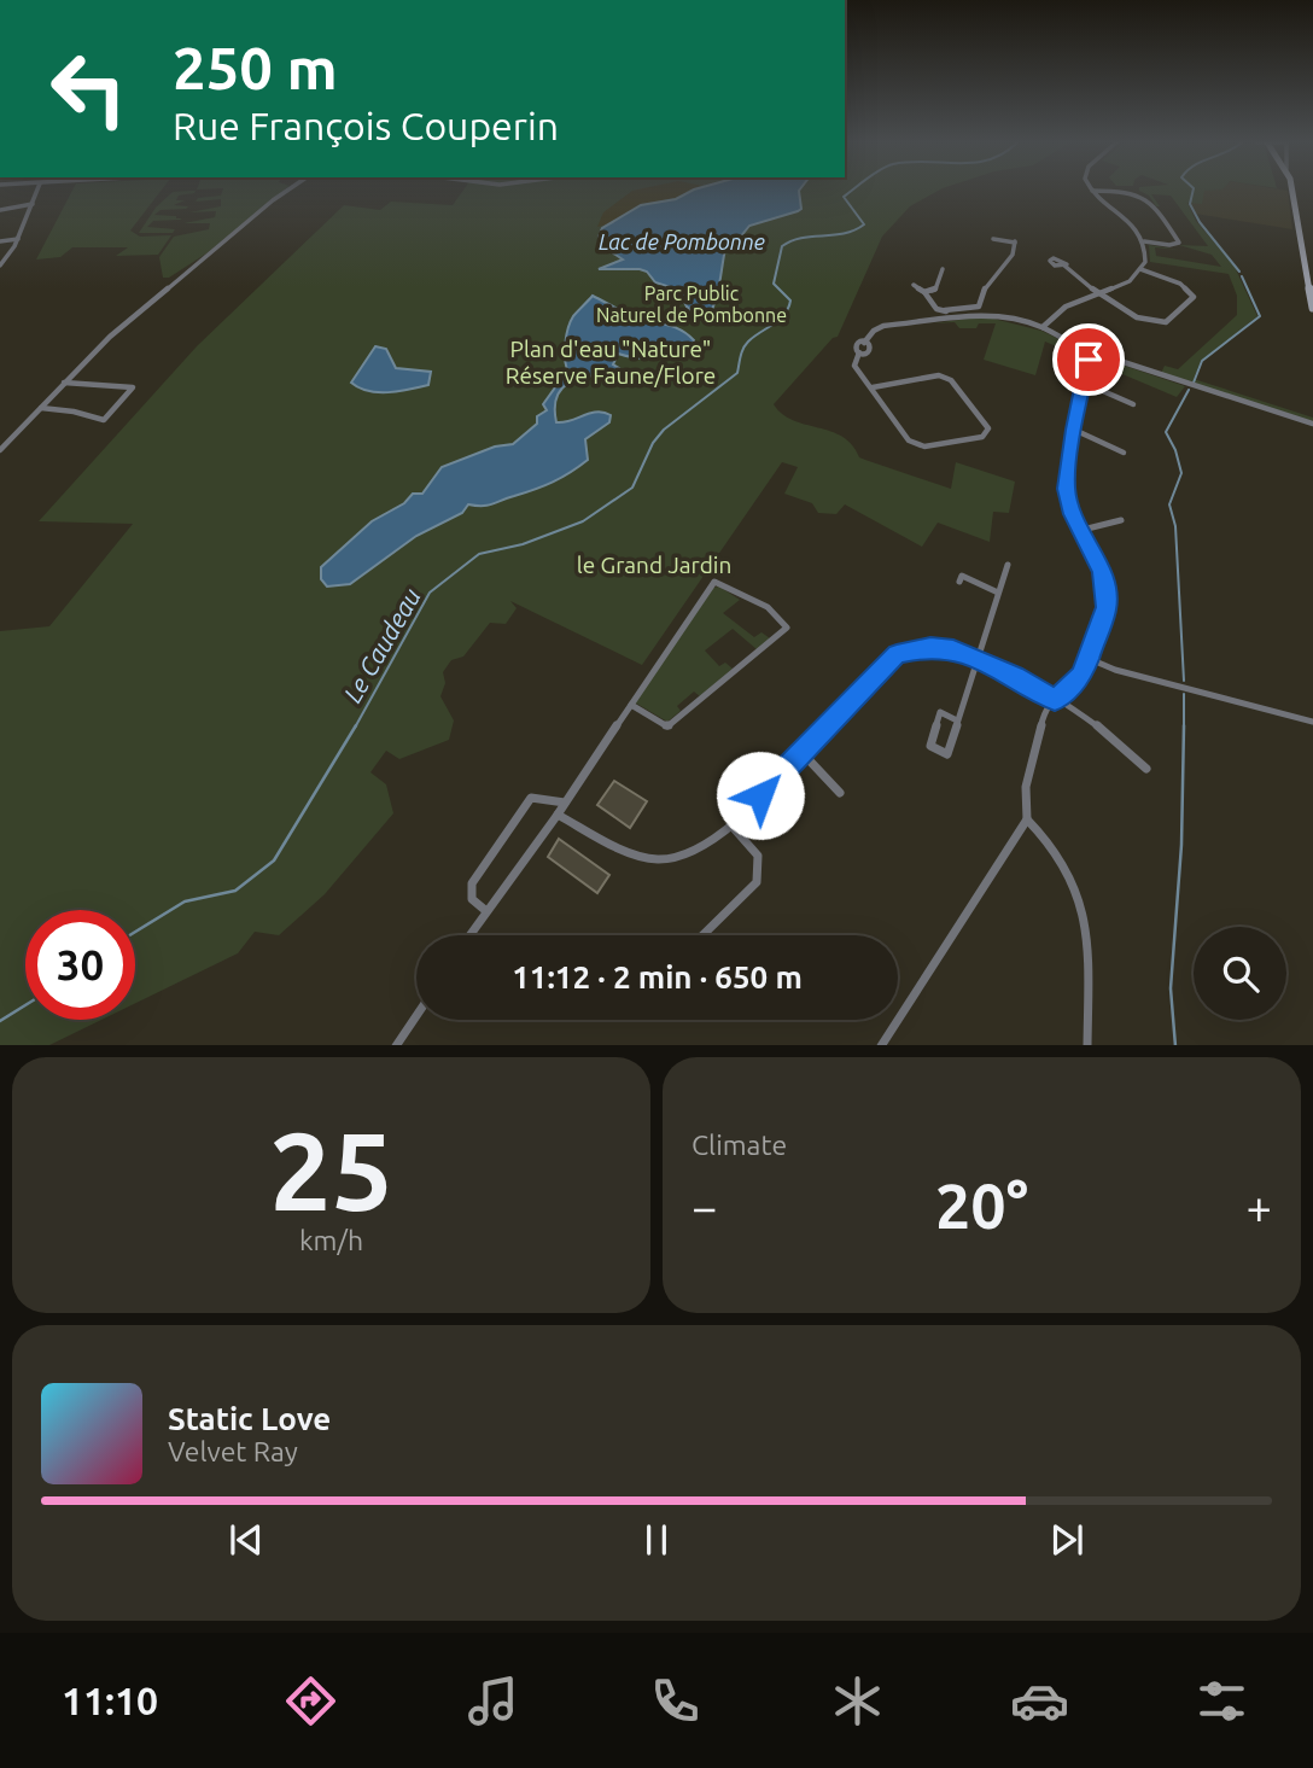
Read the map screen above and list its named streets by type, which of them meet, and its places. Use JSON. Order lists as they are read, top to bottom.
{
  "water": ["Lac de Pombonne", "Le Caudeau"],
  "parks": ["Parc Public Naturel de Pombonne", "Plan d'eau \"Nature\" Réserve Faune/Flore", "le Grand Jardin"],
  "page": {
    "turn": ["250 m", "Rue François Couperin"],
    "limit": "30",
    "trip": "11:12 · 2 min · 650 m",
    "tile": [
      ["25", "km/h"],
      "Climate"
    ],
    "heat": ["−", "20°", "+"],
    "song": ["Static Love", "Velvet Ray"],
    "tabs": "11:10"
  }
}
